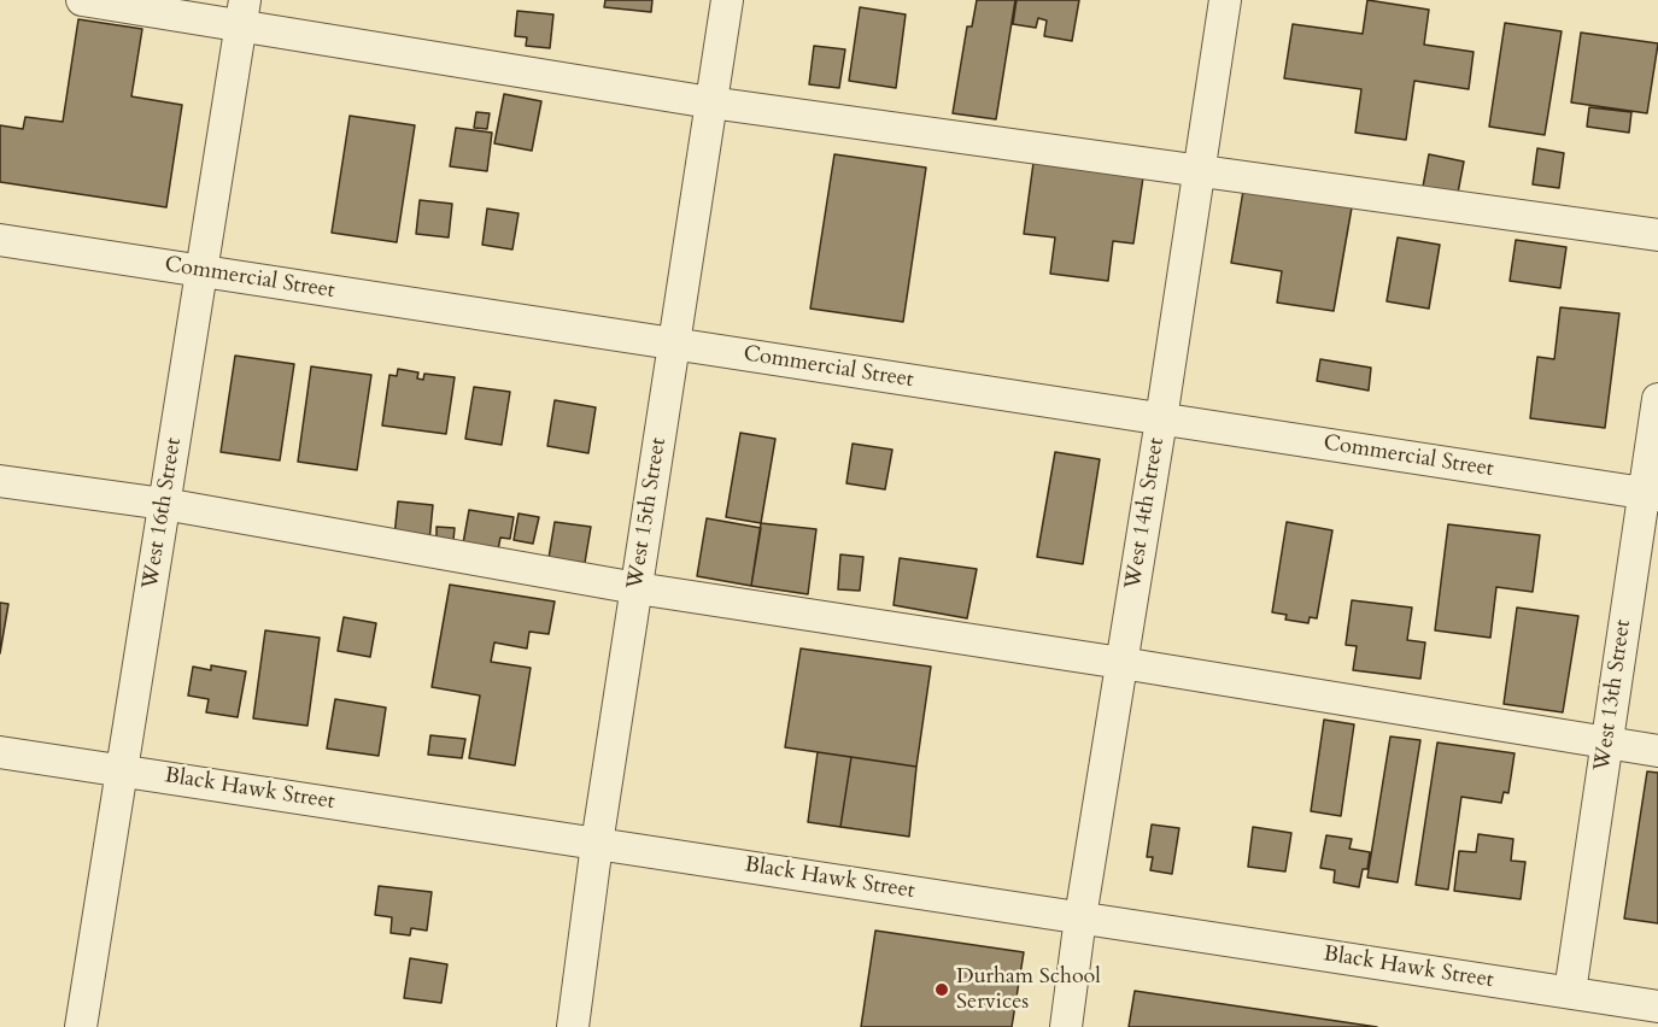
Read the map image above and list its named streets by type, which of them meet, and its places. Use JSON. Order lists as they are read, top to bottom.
{
  "streets": {
    "street": [
      "Commercial Street",
      "West 16th Street",
      "West 15th Street",
      "West 14th Street",
      "West 13th Street",
      "Black Hawk Street"
    ]
  },
  "crossings": [
    ["Commercial Street", "West 16th Street"],
    ["Commercial Street", "West 15th Street"],
    ["Commercial Street", "West 14th Street"],
    ["Commercial Street", "West 13th Street"],
    ["West 16th Street", "Black Hawk Street"],
    ["West 15th Street", "Black Hawk Street"],
    ["West 14th Street", "Black Hawk Street"],
    ["West 13th Street", "Black Hawk Street"]
  ],
  "places": ["Durham School Services"]
}
